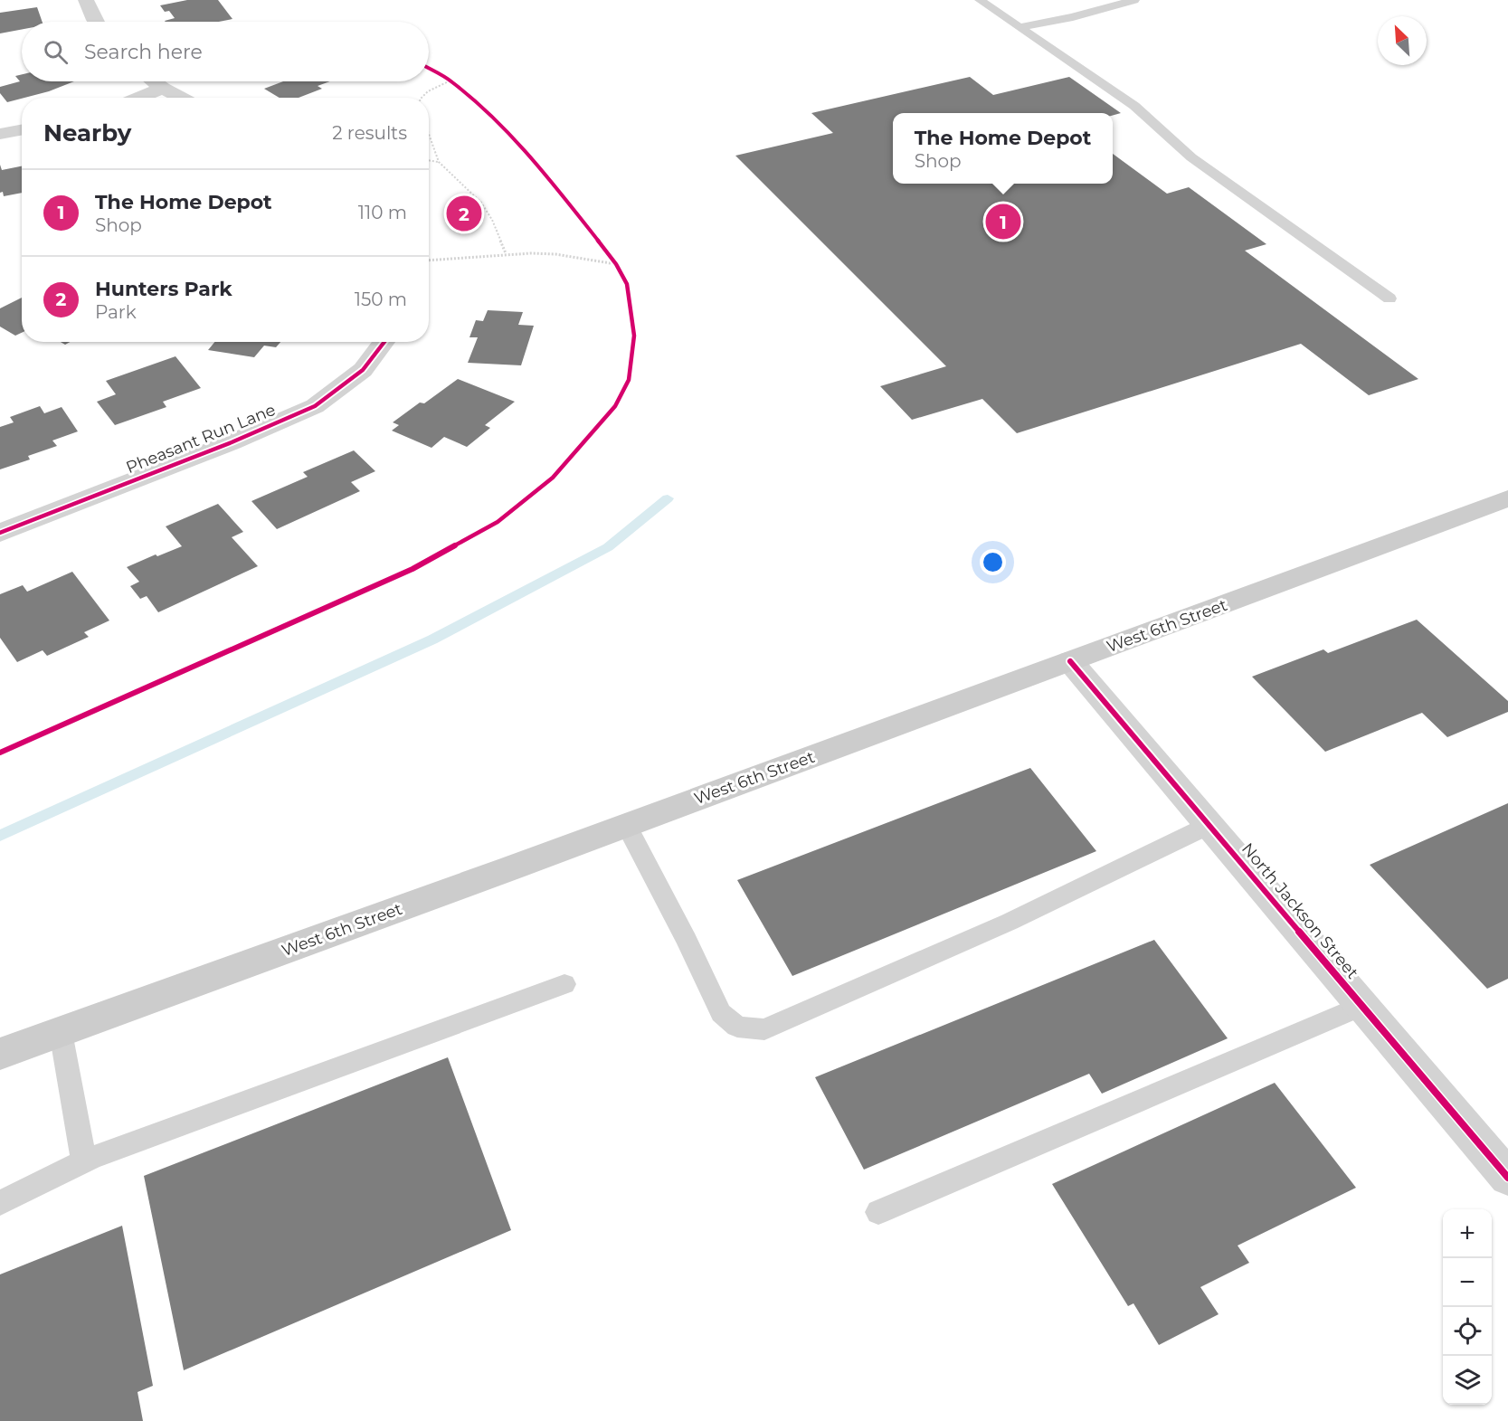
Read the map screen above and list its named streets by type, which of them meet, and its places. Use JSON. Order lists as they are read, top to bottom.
{
  "streets": {
    "main road": ["West 6th Street"],
    "street": ["Pheasant Run Lane", "North Jackson Street"]
  },
  "crossings": [
    ["West 6th Street", "North Jackson Street"]
  ],
  "north": "top left",
  "page": {
    "search": "Search here",
    "heading": ["Nearby", "2 results"],
    "popup": ["The Home Depot", "Shop"],
    "list": [
      {
        "mark": "1",
        "name": "The Home Depot",
        "note": "Shop",
        "value": "110 m"
      },
      {
        "mark": "2",
        "name": "Hunters Park",
        "note": "Park",
        "value": "150 m"
      }
    ],
    "pins": ["2", "1"],
    "map_buttons": ["+", "−"]
  }
}
